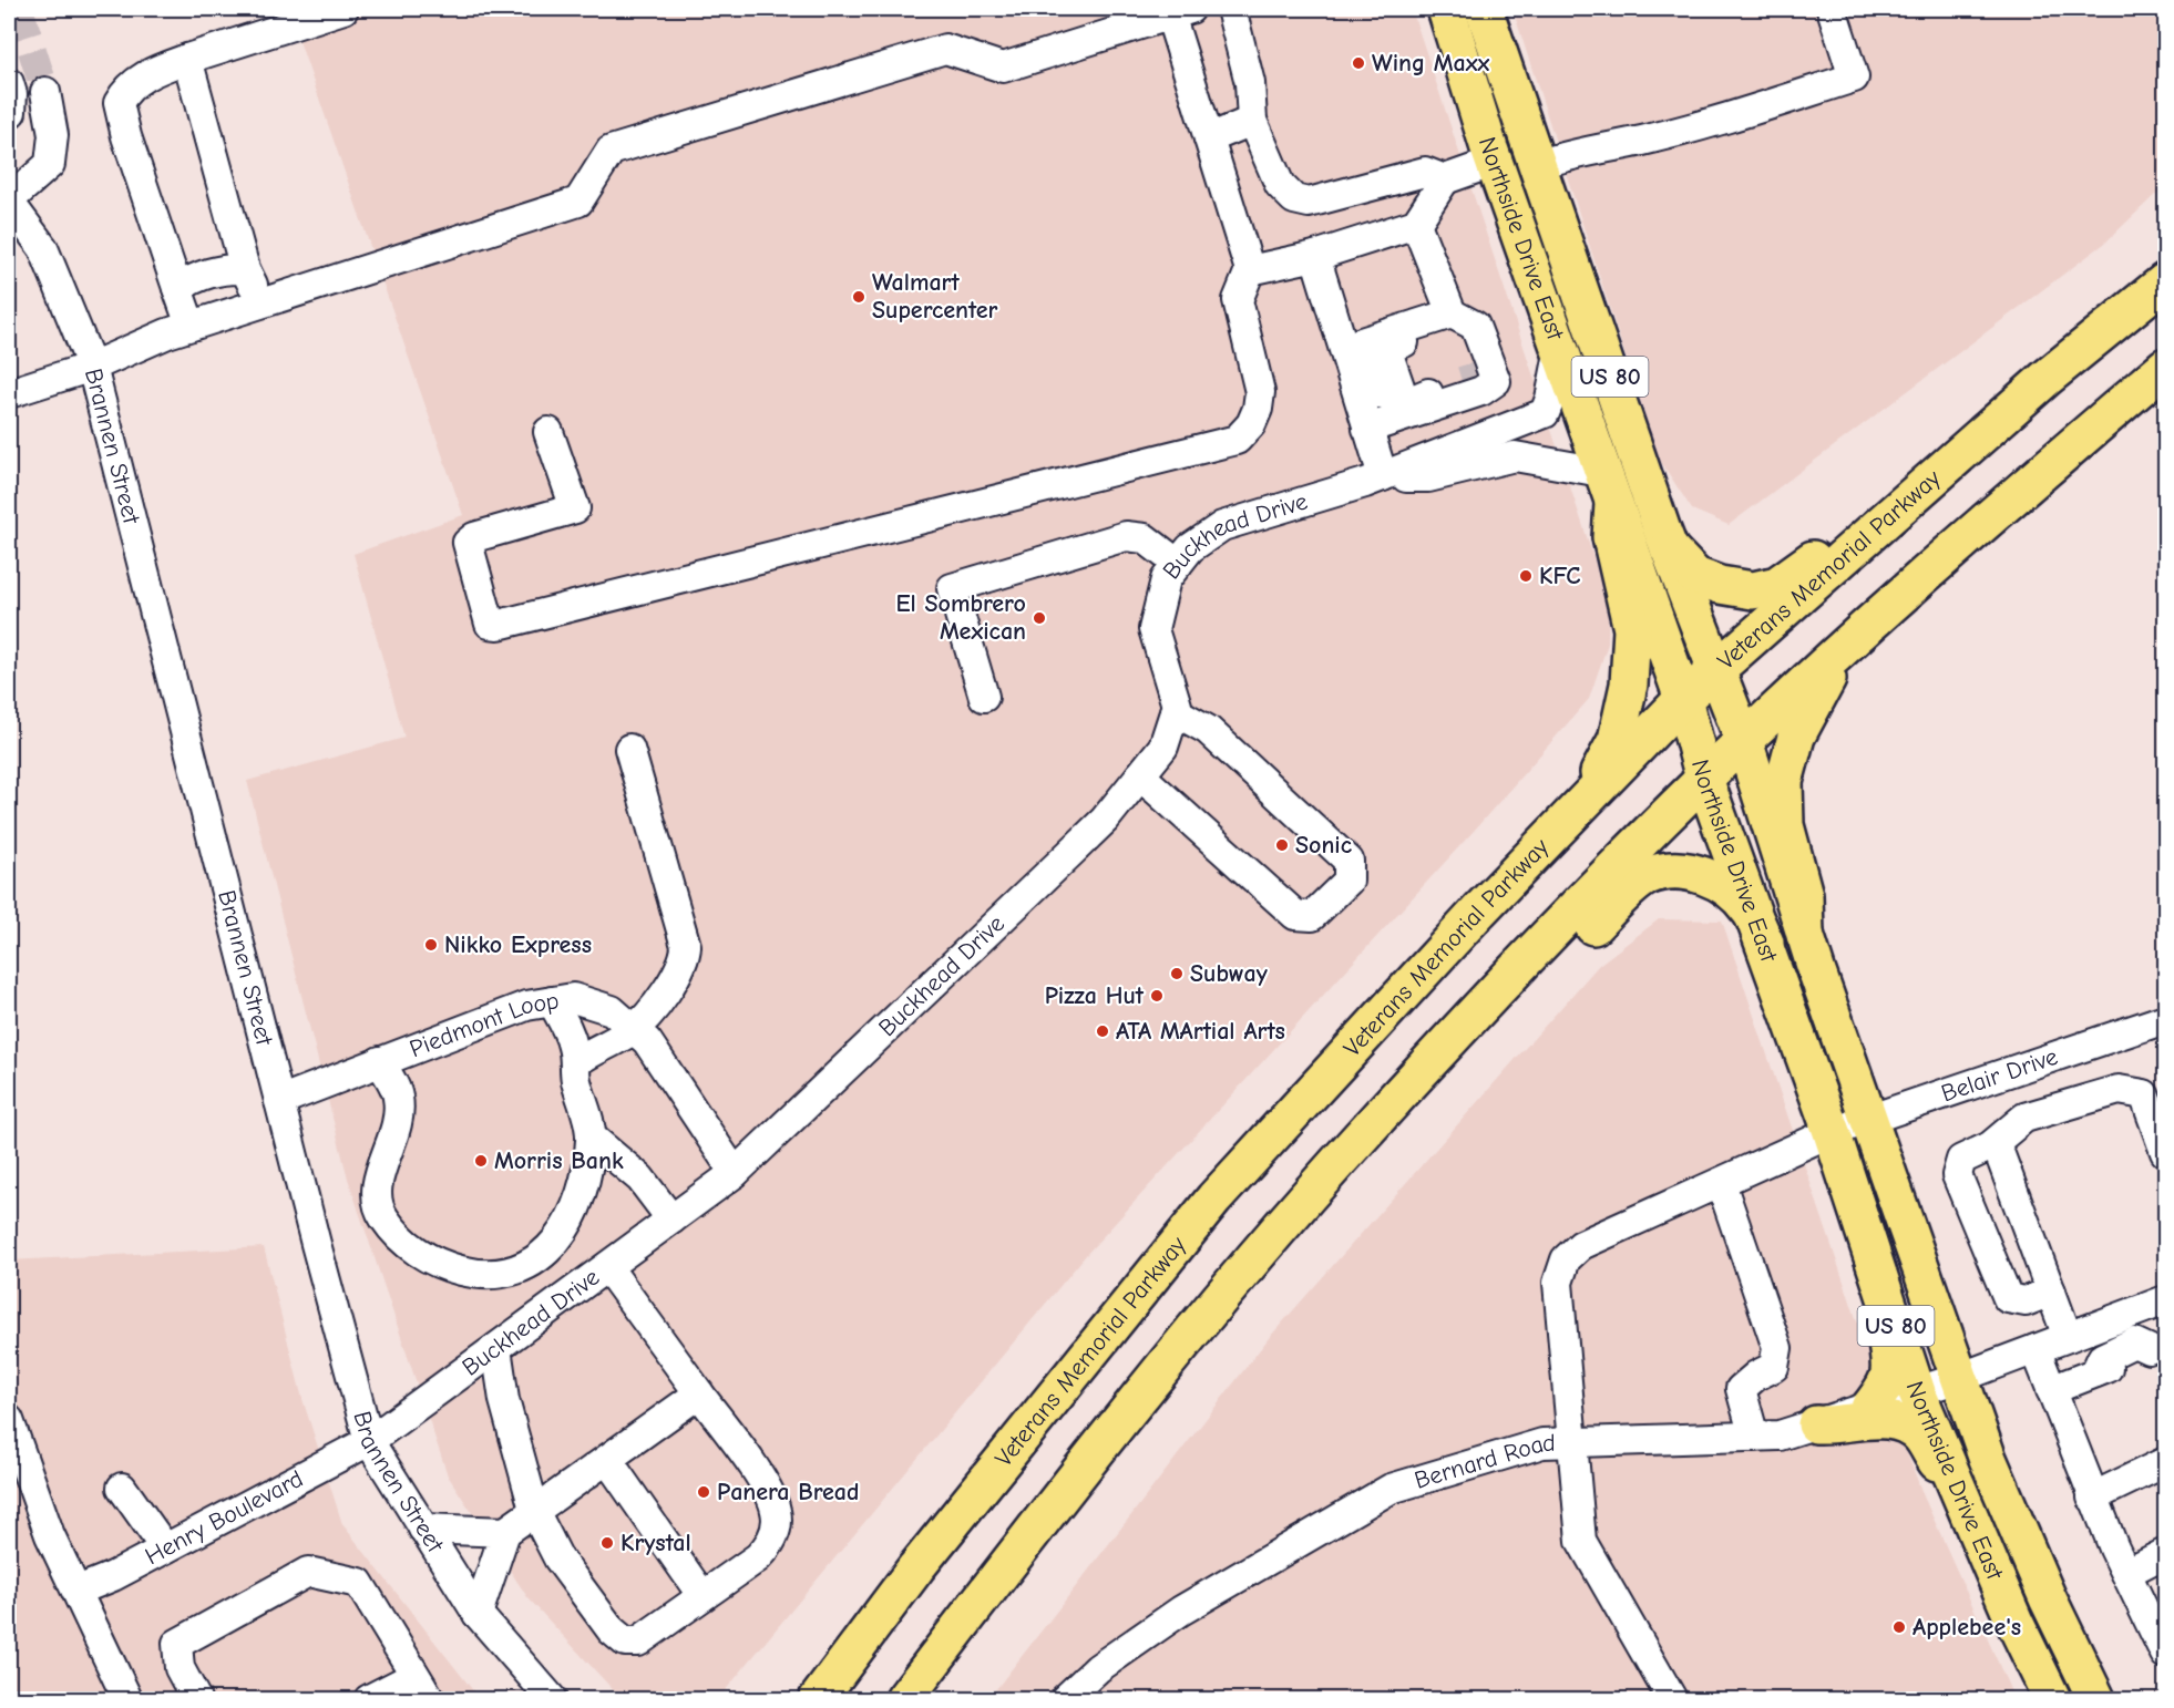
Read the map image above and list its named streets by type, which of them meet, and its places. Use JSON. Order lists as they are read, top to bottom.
{
  "streets": {
    "main road": ["Northside Drive East", "US 80", "Veterans Memorial Parkway"],
    "street": [
      "Brannen Street",
      "Buckhead Drive",
      "Piedmont Loop",
      "Belair Drive",
      "Bernard Road",
      "Henry Boulevard"
    ]
  },
  "crossings": [
    ["Northside Drive East", "Buckhead Drive"],
    ["Northside Drive East", "Veterans Memorial Parkway"],
    ["Northside Drive East", "Belair Drive"],
    ["Northside Drive East", "Bernard Road"],
    ["Brannen Street", "Buckhead Drive"],
    ["Brannen Street", "Piedmont Loop"],
    ["Brannen Street", "Henry Boulevard"],
    ["Buckhead Drive", "Piedmont Loop"],
    ["Buckhead Drive", "Henry Boulevard"],
    ["Belair Drive", "Bernard Road"]
  ],
  "places": [
    "Wing Maxx",
    "Walmart Supercenter",
    "KFC",
    "El Sombrero Mexican",
    "Sonic",
    "Nikko Express",
    "Subway",
    "Pizza Hut",
    "ATA MArtial Arts",
    "Morris Bank",
    "Panera Bread",
    "Krystal",
    "Applebee's"
  ]
}
